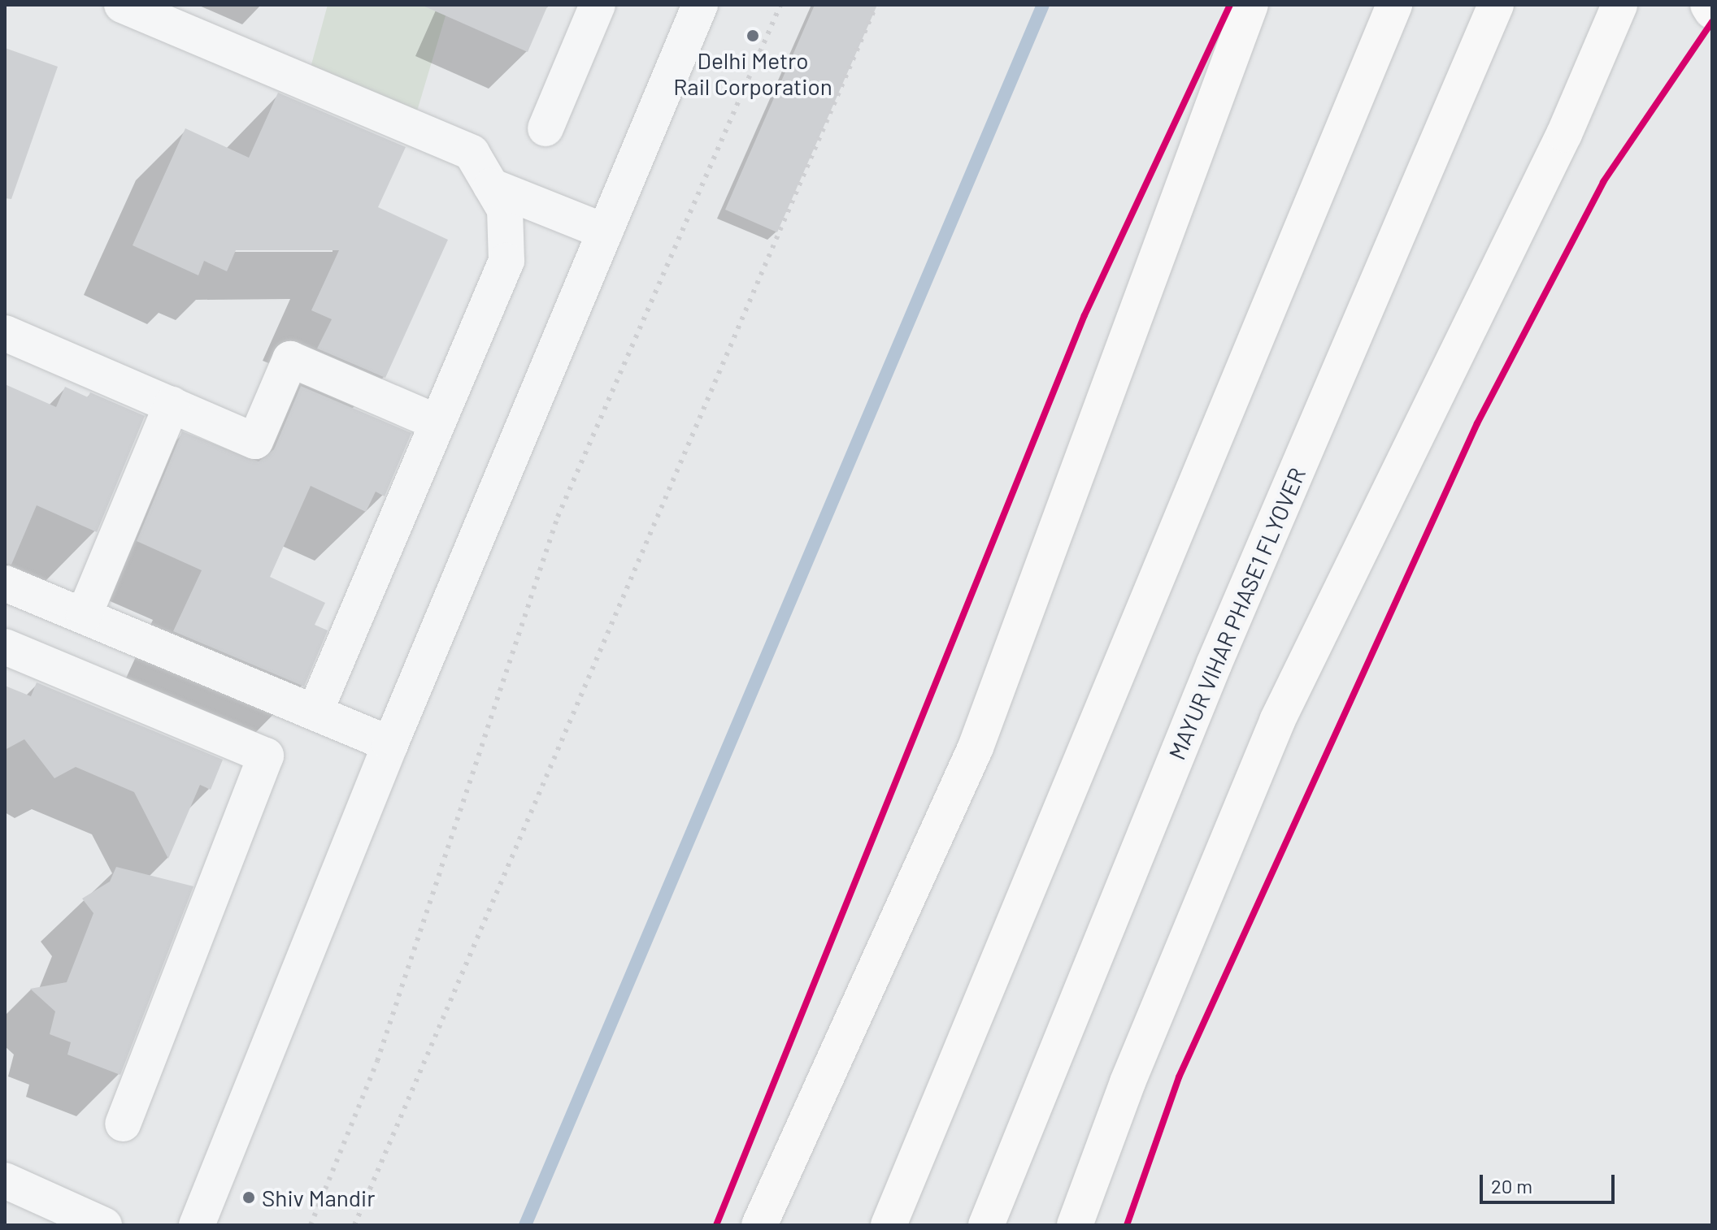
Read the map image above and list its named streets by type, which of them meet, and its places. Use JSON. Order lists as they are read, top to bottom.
{
  "streets": {
    "highway": ["MAYUR VIHAR PHASE1 FLYOVER"]
  },
  "places": ["Delhi Metro Rail Corporation", "Shiv Mandir"],
  "scale_bar": "20 m"
}
